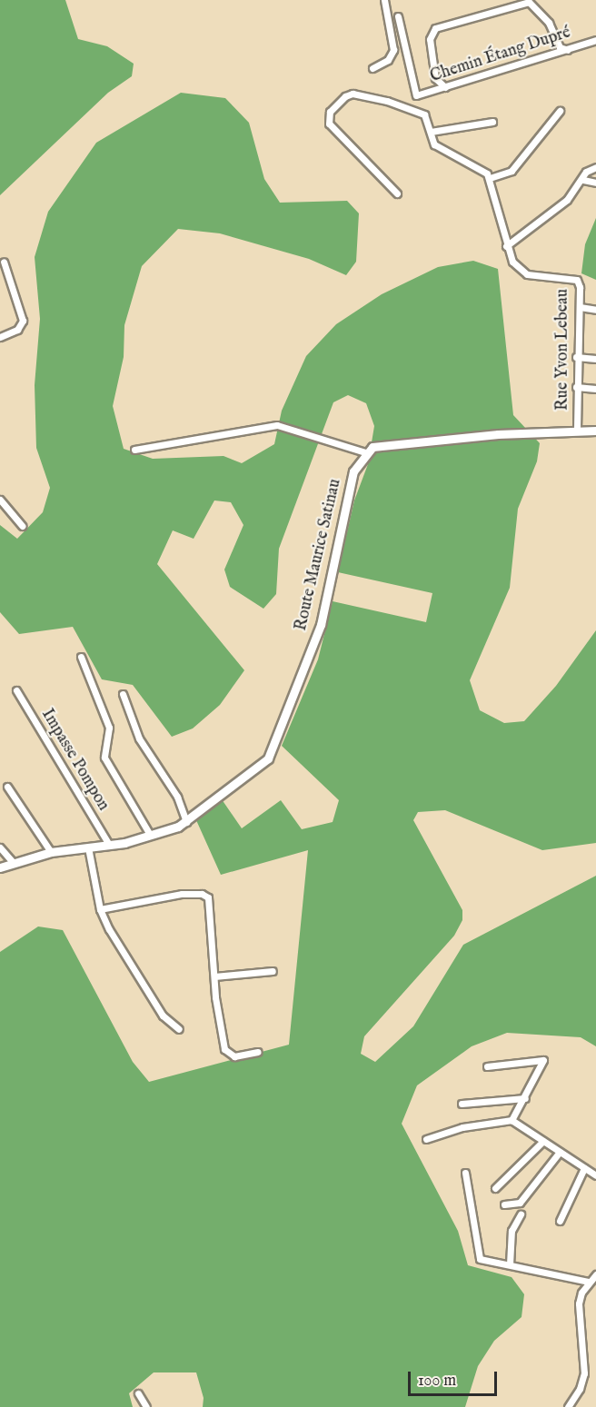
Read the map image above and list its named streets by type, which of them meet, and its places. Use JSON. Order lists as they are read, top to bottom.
{
  "streets": {
    "main road": ["Route Maurice Satinau"],
    "street": ["Chemin Étang Dupré", "Rue Yvon Lebeau", "Impasse Pompon"]
  },
  "crossings": [
    ["Route Maurice Satinau", "Impasse Pompon"]
  ],
  "scale_bar": "100 m"
}
